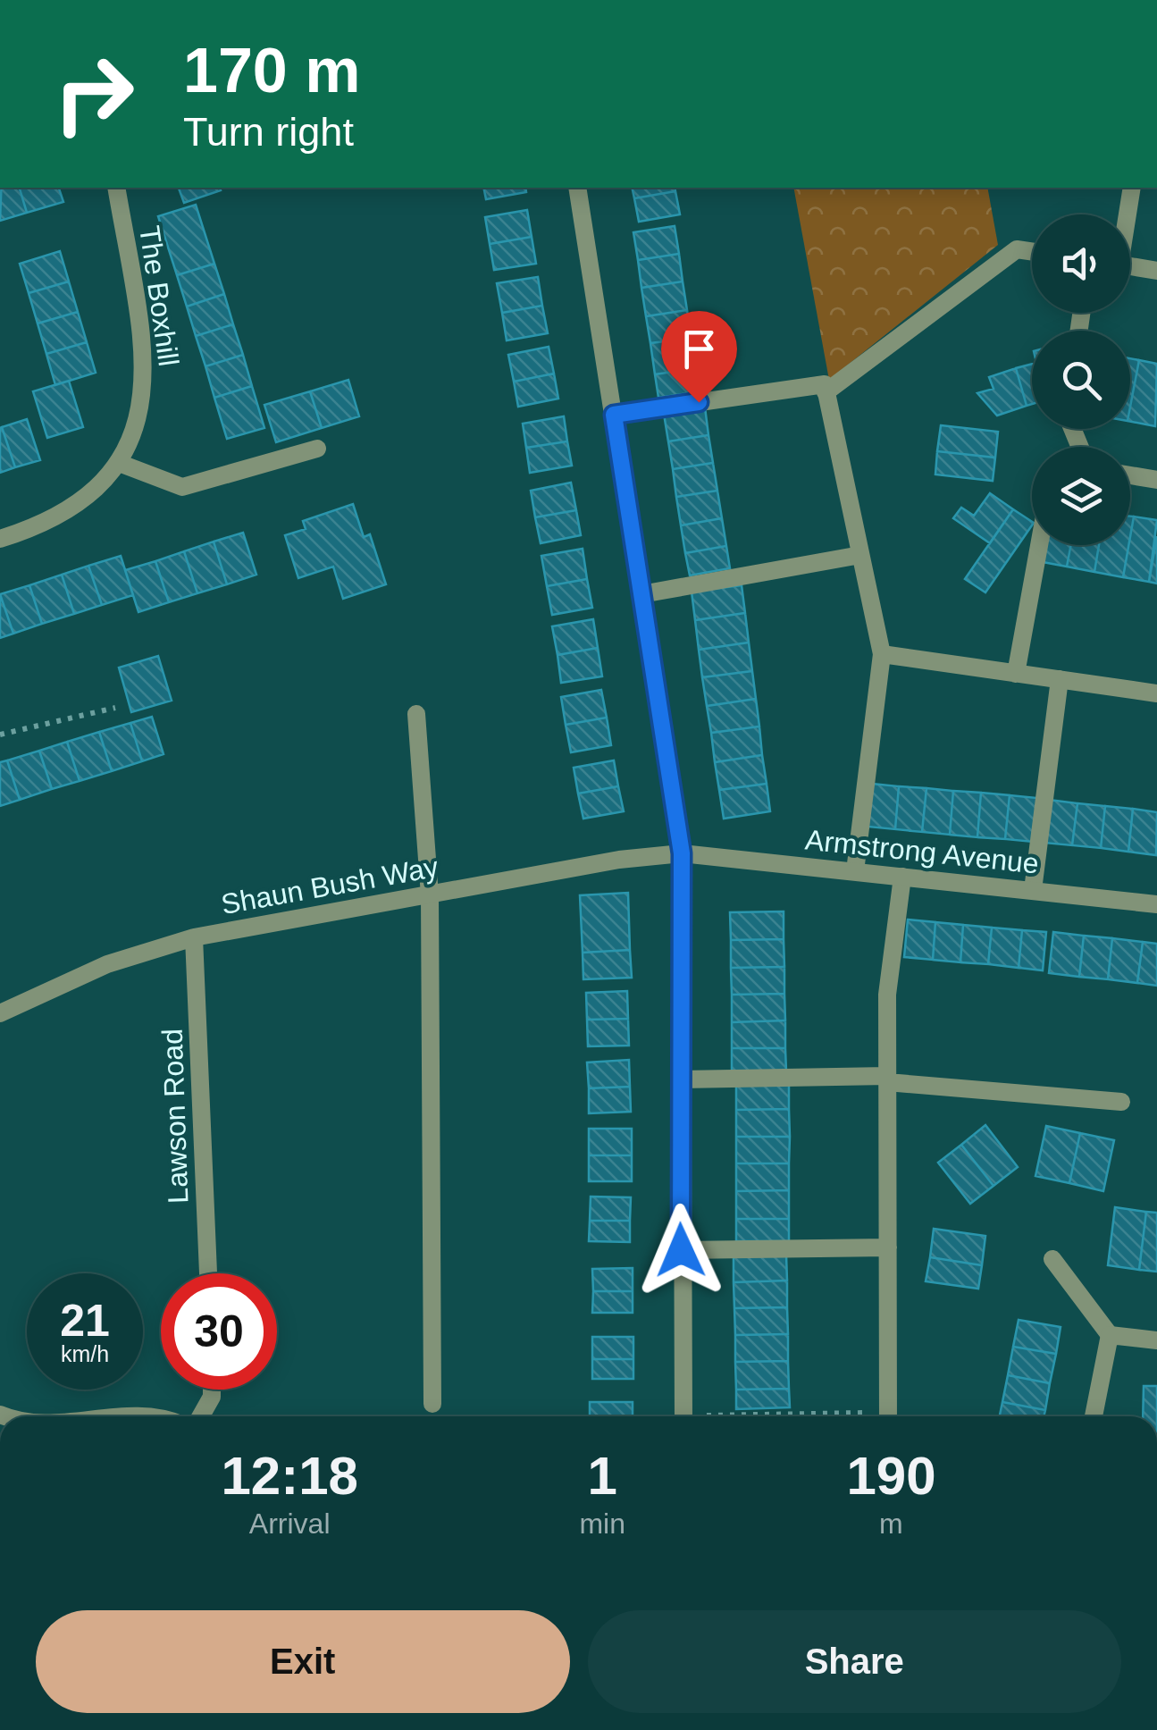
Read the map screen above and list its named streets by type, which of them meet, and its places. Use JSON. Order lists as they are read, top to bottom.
{
  "streets": {
    "street": [
      "The Boxhill",
      "Armstrong Avenue",
      "Shaun Bush Way",
      "Lawson Road"
    ]
  },
  "crossings": [
    ["Armstrong Avenue", "Shaun Bush Way"],
    ["Shaun Bush Way", "Lawson Road"]
  ],
  "page": {
    "turn": ["170 m", "Turn right"],
    "speed": "21 km/h",
    "limit": "30",
    "eta": [
      "12:18",
      "Arrival",
      "1",
      "min",
      "190",
      "m"
    ],
    "buttons": ["Exit", "Share"]
  }
}
